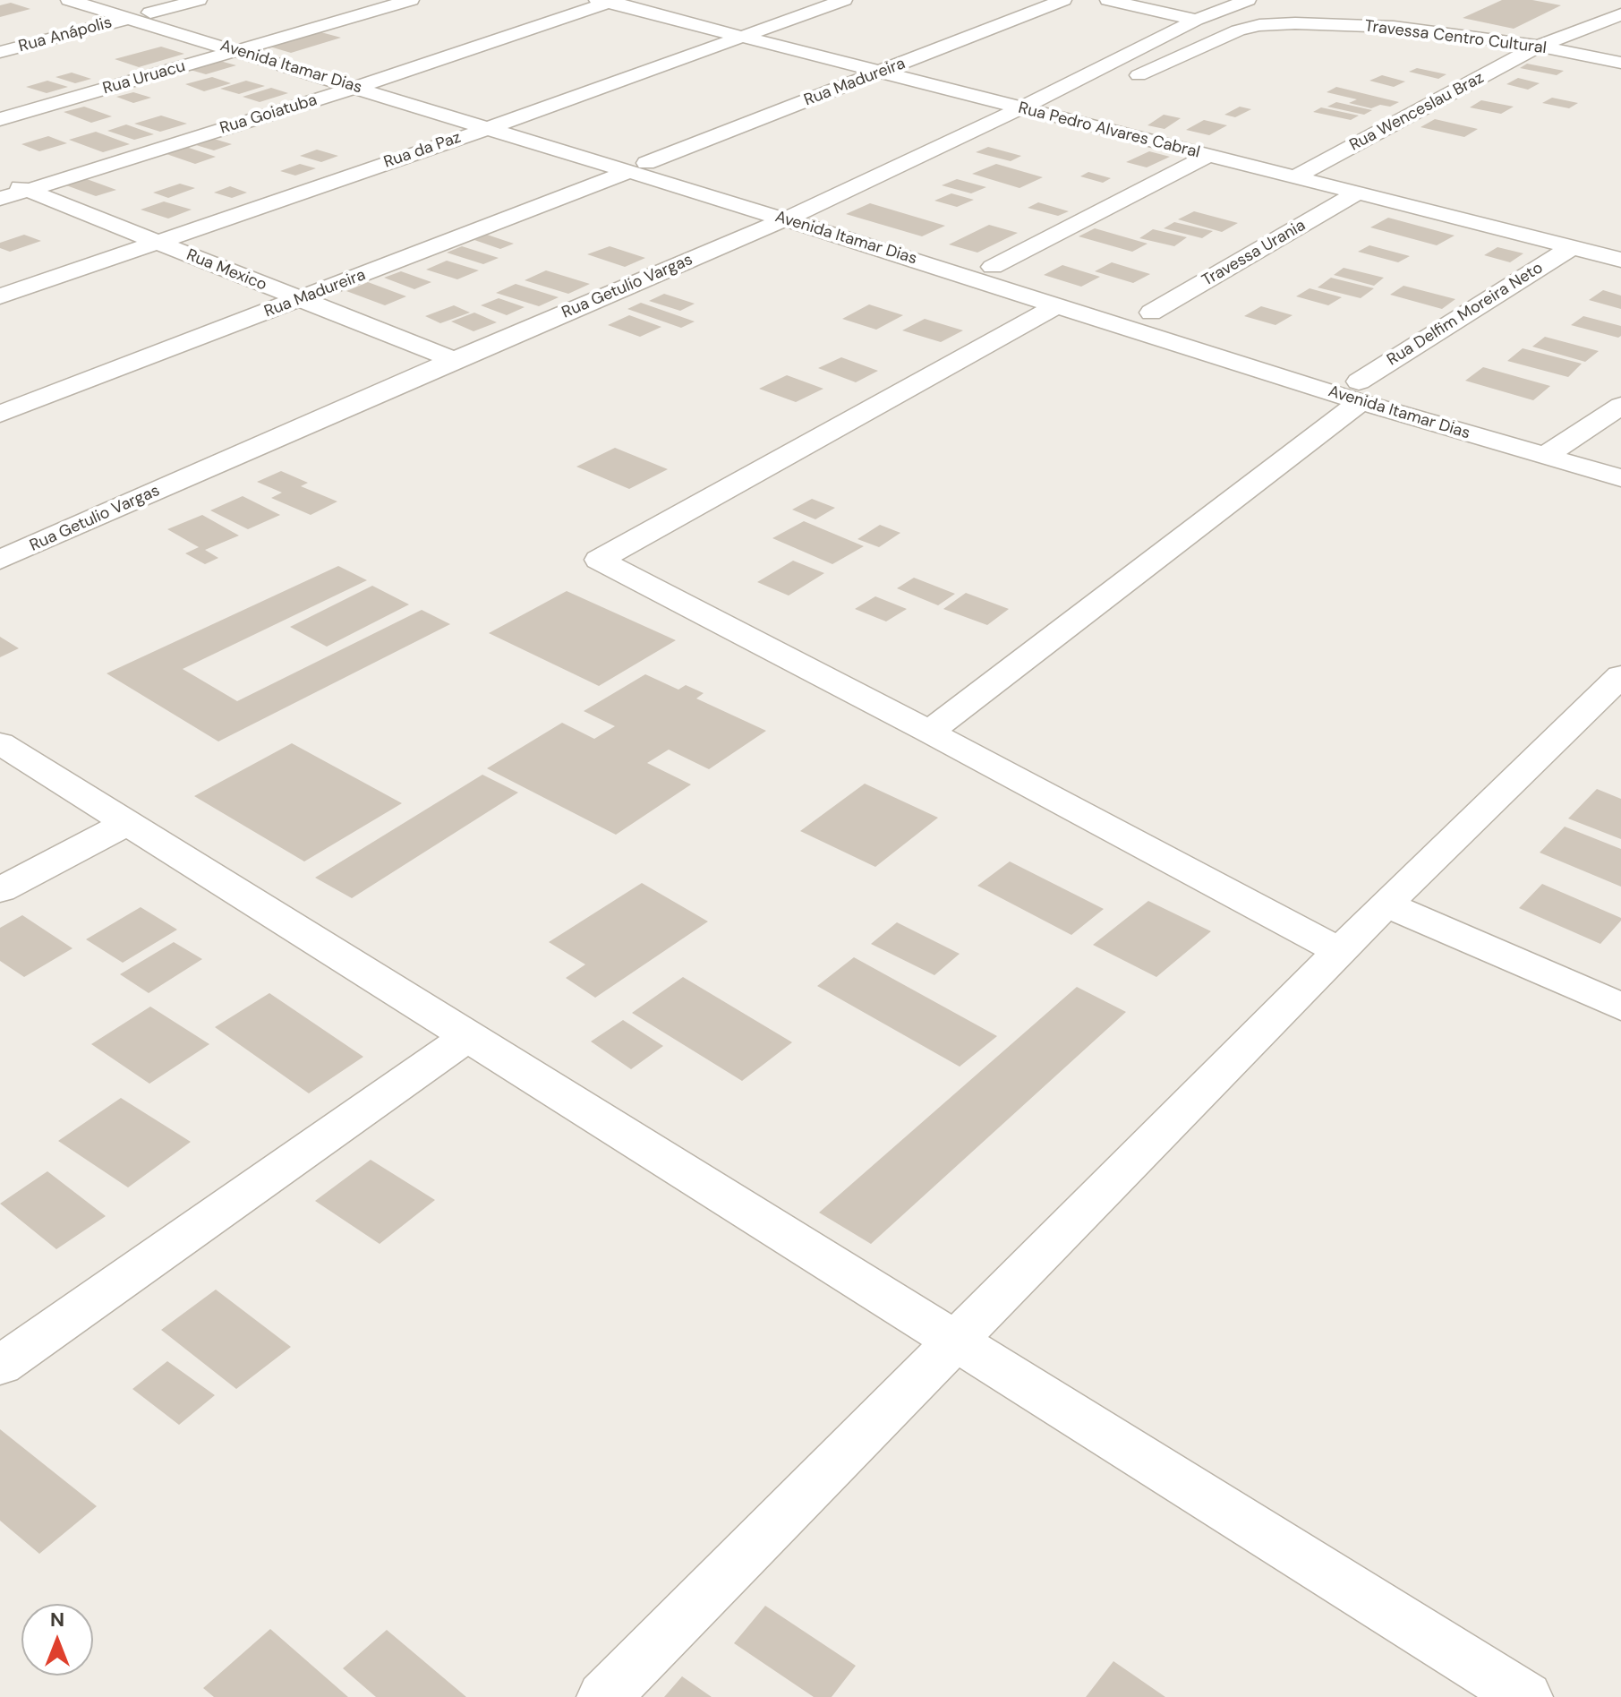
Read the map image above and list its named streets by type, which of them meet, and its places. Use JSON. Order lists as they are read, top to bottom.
{
  "streets": {
    "street": [
      "Rua Anápolis",
      "Travessa Centro Cultural",
      "Avenida Itamar Dias",
      "Rua Uruacu",
      "Rua Madureira",
      "Rua Wenceslau Braz",
      "Rua Goiatuba",
      "Rua Pedro Alvares Cabral",
      "Rua da Paz",
      "Travessa Urania",
      "Rua Mexico",
      "Rua Getulio Vargas",
      "Rua Delfim Moreira Neto"
    ]
  },
  "crossings": [
    ["Rua Anápolis", "Avenida Itamar Dias"],
    ["Travessa Centro Cultural", "Rua Wenceslau Braz"],
    ["Avenida Itamar Dias", "Rua Uruacu"],
    ["Avenida Itamar Dias", "Rua Madureira"],
    ["Avenida Itamar Dias", "Rua Goiatuba"],
    ["Avenida Itamar Dias", "Rua da Paz"],
    ["Avenida Itamar Dias", "Travessa Urania"],
    ["Avenida Itamar Dias", "Rua Getulio Vargas"],
    ["Avenida Itamar Dias", "Rua Delfim Moreira Neto"],
    ["Rua Madureira", "Rua Pedro Alvares Cabral"],
    ["Rua Madureira", "Rua Mexico"],
    ["Rua Wenceslau Braz", "Rua Pedro Alvares Cabral"],
    ["Rua Goiatuba", "Rua Pedro Alvares Cabral"],
    ["Rua Goiatuba", "Rua Mexico"],
    ["Rua Pedro Alvares Cabral", "Rua da Paz"],
    ["Rua Pedro Alvares Cabral", "Travessa Urania"],
    ["Rua Pedro Alvares Cabral", "Rua Getulio Vargas"],
    ["Rua Pedro Alvares Cabral", "Rua Delfim Moreira Neto"],
    ["Rua da Paz", "Rua Mexico"],
    ["Rua Mexico", "Rua Getulio Vargas"]
  ],
  "north": "top"
}
